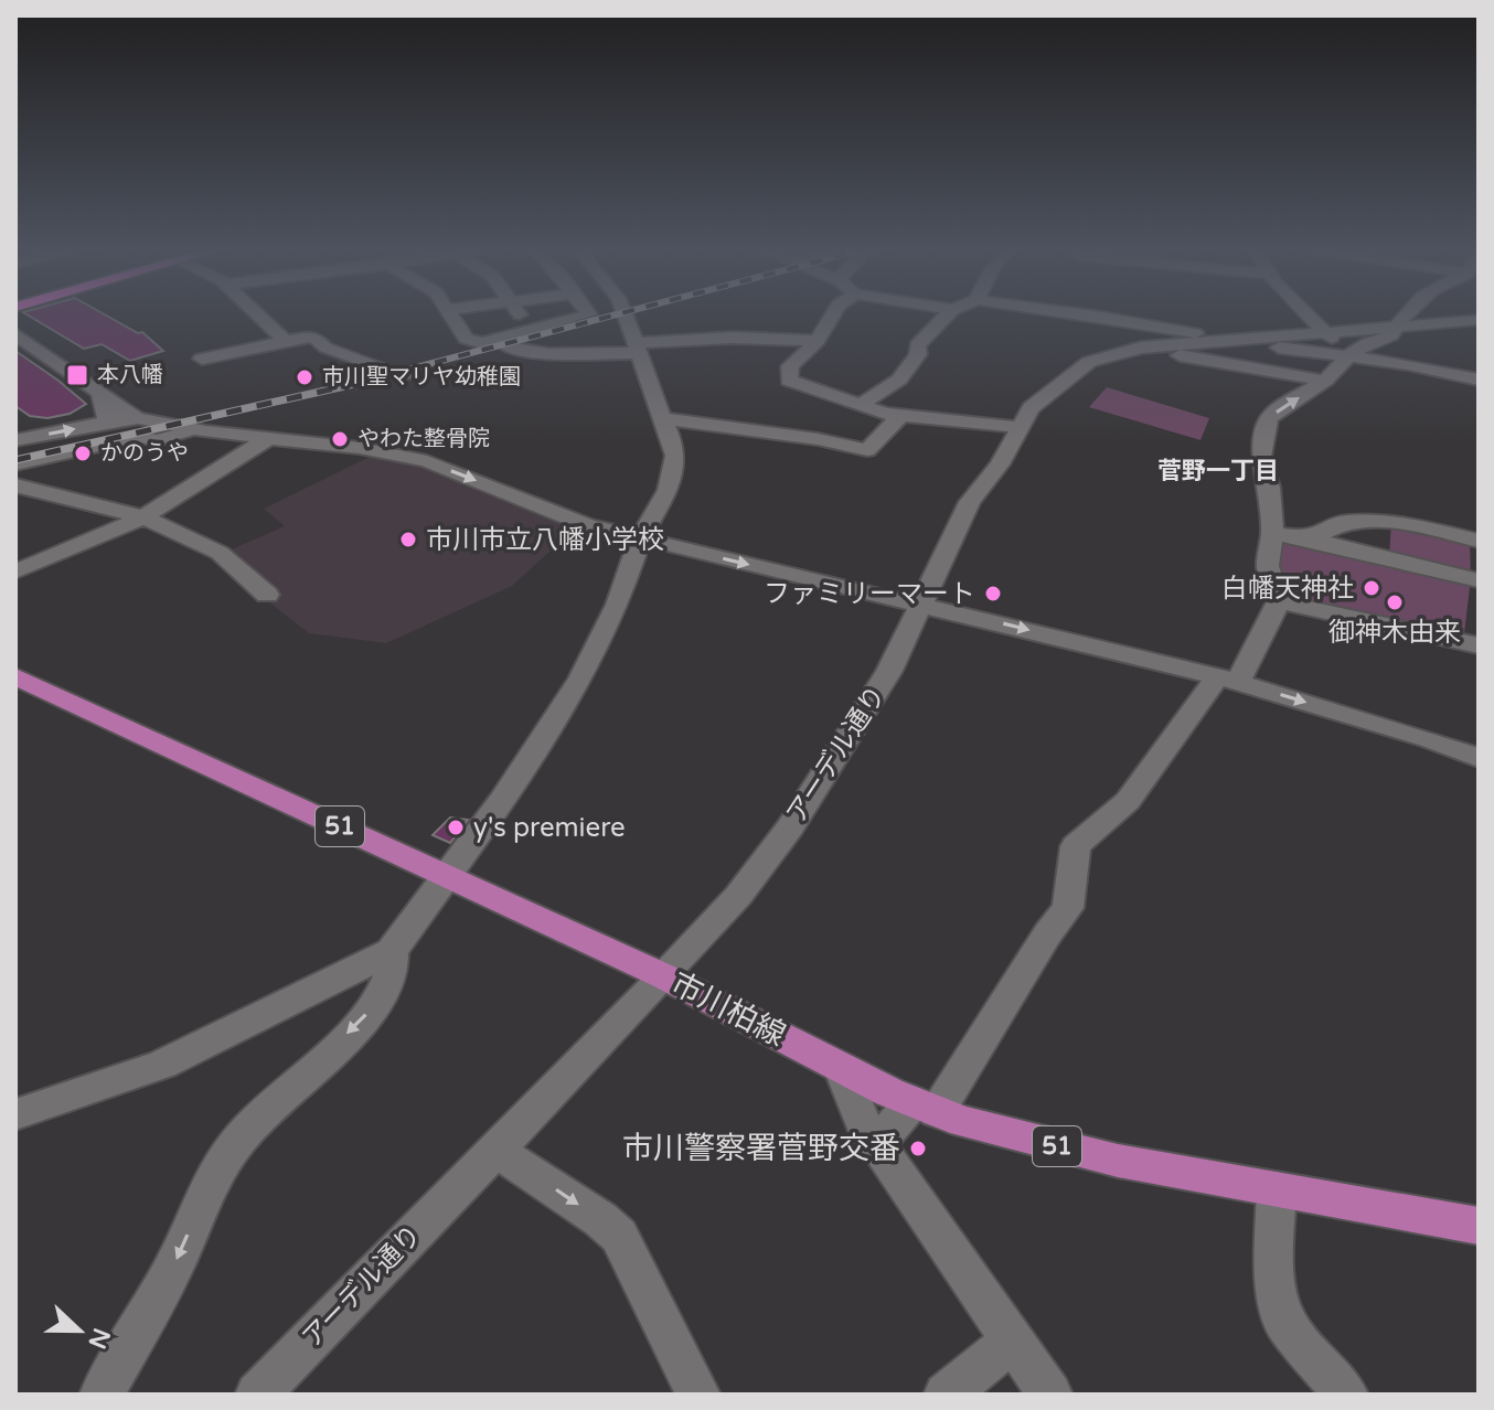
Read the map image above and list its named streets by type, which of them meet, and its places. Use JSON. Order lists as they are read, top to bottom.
{
  "streets": {
    "main road": ["51", "市川柏線"],
    "street": ["アーデル通り"]
  },
  "crossings": [
    ["アーデル通り", "市川柏線"]
  ],
  "districts": ["菅野一丁目"],
  "places": {
    "transit": ["本八幡"],
    "other": [
      "市川聖マリヤ幼稚園",
      "やわた整骨院",
      "かのうや",
      "市川市立八幡小学校",
      "白幡天神社",
      "ファミリーマート",
      "御神木由来",
      "y's premiere",
      "市川警察署菅野交番"
    ]
  },
  "north": "right"
}
